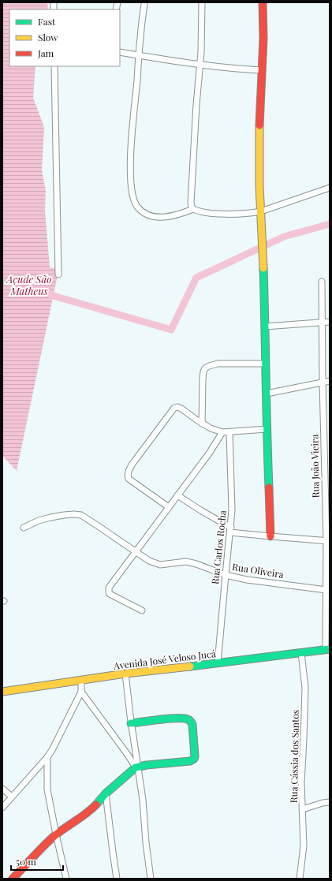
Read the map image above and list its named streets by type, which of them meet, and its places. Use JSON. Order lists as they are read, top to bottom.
{
  "streets": {
    "street": [
      "Rua João Vieira",
      "Rua Carlos Rocha",
      "Rua Oliveira",
      "Avenida José Veloso Jucá",
      "Rua Cássia dos Santos"
    ]
  },
  "crossings": [
    ["Rua João Vieira", "Rua Oliveira"],
    ["Rua João Vieira", "Avenida José Veloso Jucá"],
    ["Rua Carlos Rocha", "Rua Oliveira"],
    ["Rua Carlos Rocha", "Avenida José Veloso Jucá"],
    ["Avenida José Veloso Jucá", "Rua Cássia dos Santos"]
  ],
  "water": ["Açude São Matheus"],
  "legend": ["Fast", "Slow", "Jam"],
  "scale_bar": "50 m"
}
